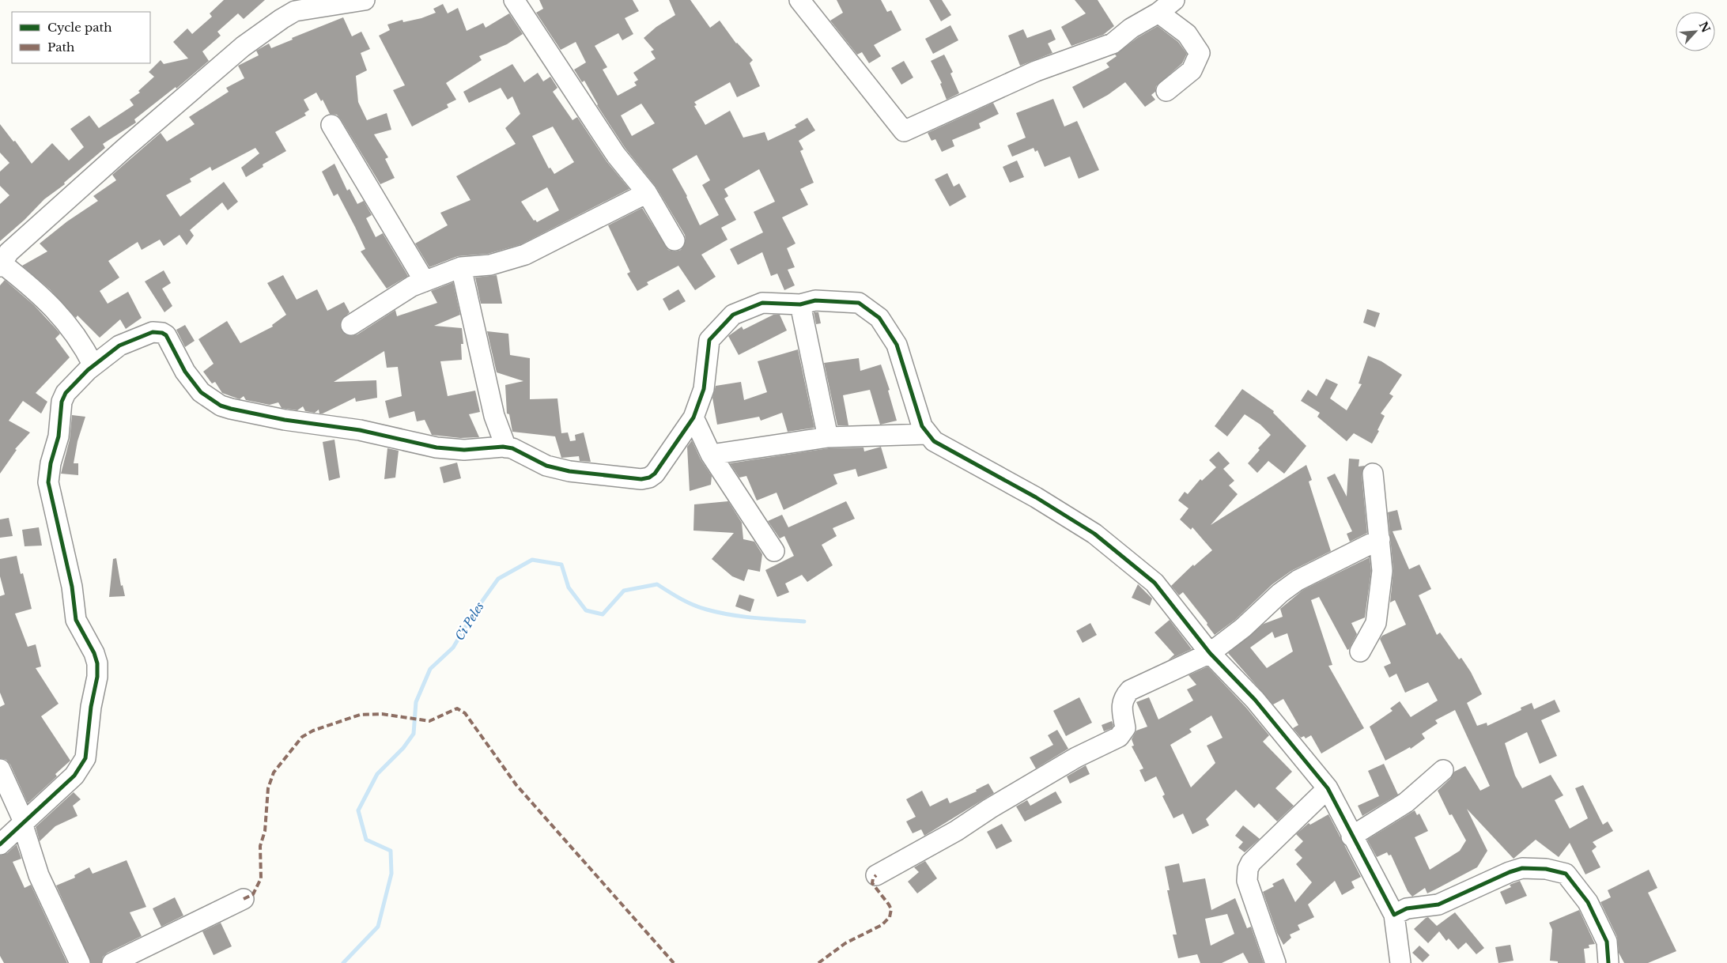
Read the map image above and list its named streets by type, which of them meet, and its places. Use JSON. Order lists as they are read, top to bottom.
{
  "water": ["Ci Peles"],
  "legend": ["Cycle path", "Path"],
  "north": "top right"
}
